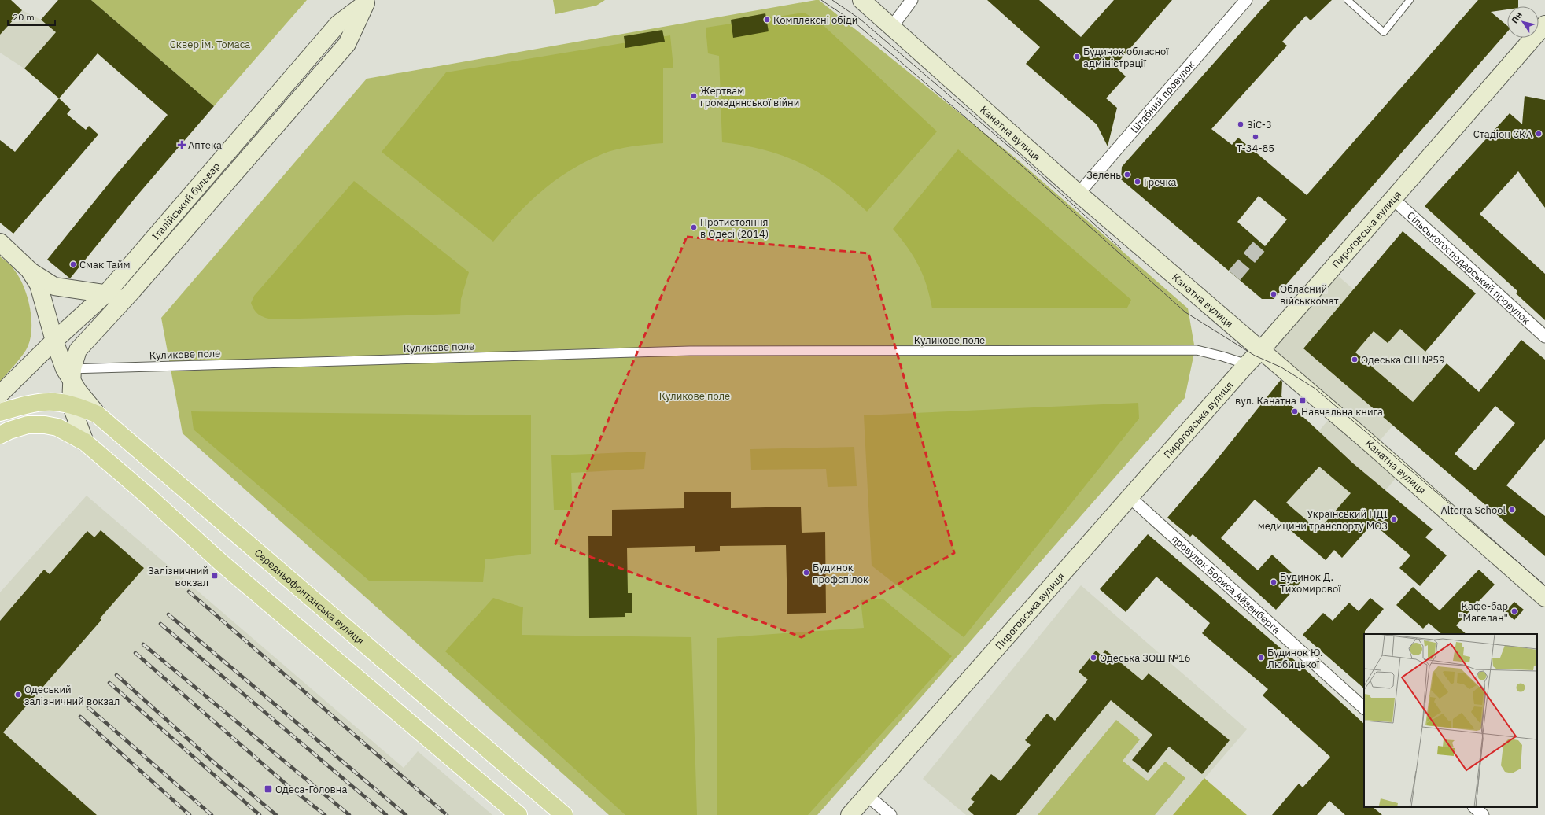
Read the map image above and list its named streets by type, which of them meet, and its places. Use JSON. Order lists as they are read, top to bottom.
{
  "streets": {
    "main road": [
      "Канатна вулиця",
      "Італійський бульвар",
      "Пироговська вулиця",
      "Середньофонтанська вулиця"
    ],
    "street": [
      "Штабний провулок",
      "Сільськогосподарський провулок",
      "Куликове поле",
      "провулок Бориса Айзенберга"
    ]
  },
  "crossings": [
    ["Штабний провулок", "Канатна вулиця"],
    ["Канатна вулиця", "Пироговська вулиця"],
    ["Італійський бульвар", "Куликове поле"],
    ["Італійський бульвар", "Середньофонтанська вулиця"],
    ["Пироговська вулиця", "Сільськогосподарський провулок"],
    ["Пироговська вулиця", "Куликове поле"],
    ["Пироговська вулиця", "провулок Бориса Айзенберга"],
    ["Куликове поле", "Середньофонтанська вулиця"]
  ],
  "parks": ["Сквер ім. Томаса", "Куликове поле"],
  "places": {
    "other": [
      "Комплексні обіди",
      "Будинок обласної адміністрації",
      "Жертвам громадянської війни",
      "ЗіС-3",
      "Стадіон СКА",
      "Т-34-85",
      "Зелень",
      "Гречка",
      "Протистояння в Одесі (2014)",
      "Смак Тайм",
      "Обласний військкомат",
      "Одеська CШ №59",
      "Навчальна книга",
      "Alterra School",
      "Український НДІ медицини транспорту МОЗ",
      "Будинок профспілок",
      "Будинок Д. Тихомирової",
      "Кафе-бар \"Магелан\"",
      "Одеська ЗОШ №16",
      "Будинок Ю. Любицької",
      "Одеський залізничний вокзал"
    ],
    "health": ["Аптека"],
    "transit": ["вул. Канатна", "Залізничний вокзал", "Одеса-Головна"]
  },
  "scale_bar": "20 m",
  "north": "top left"
}
